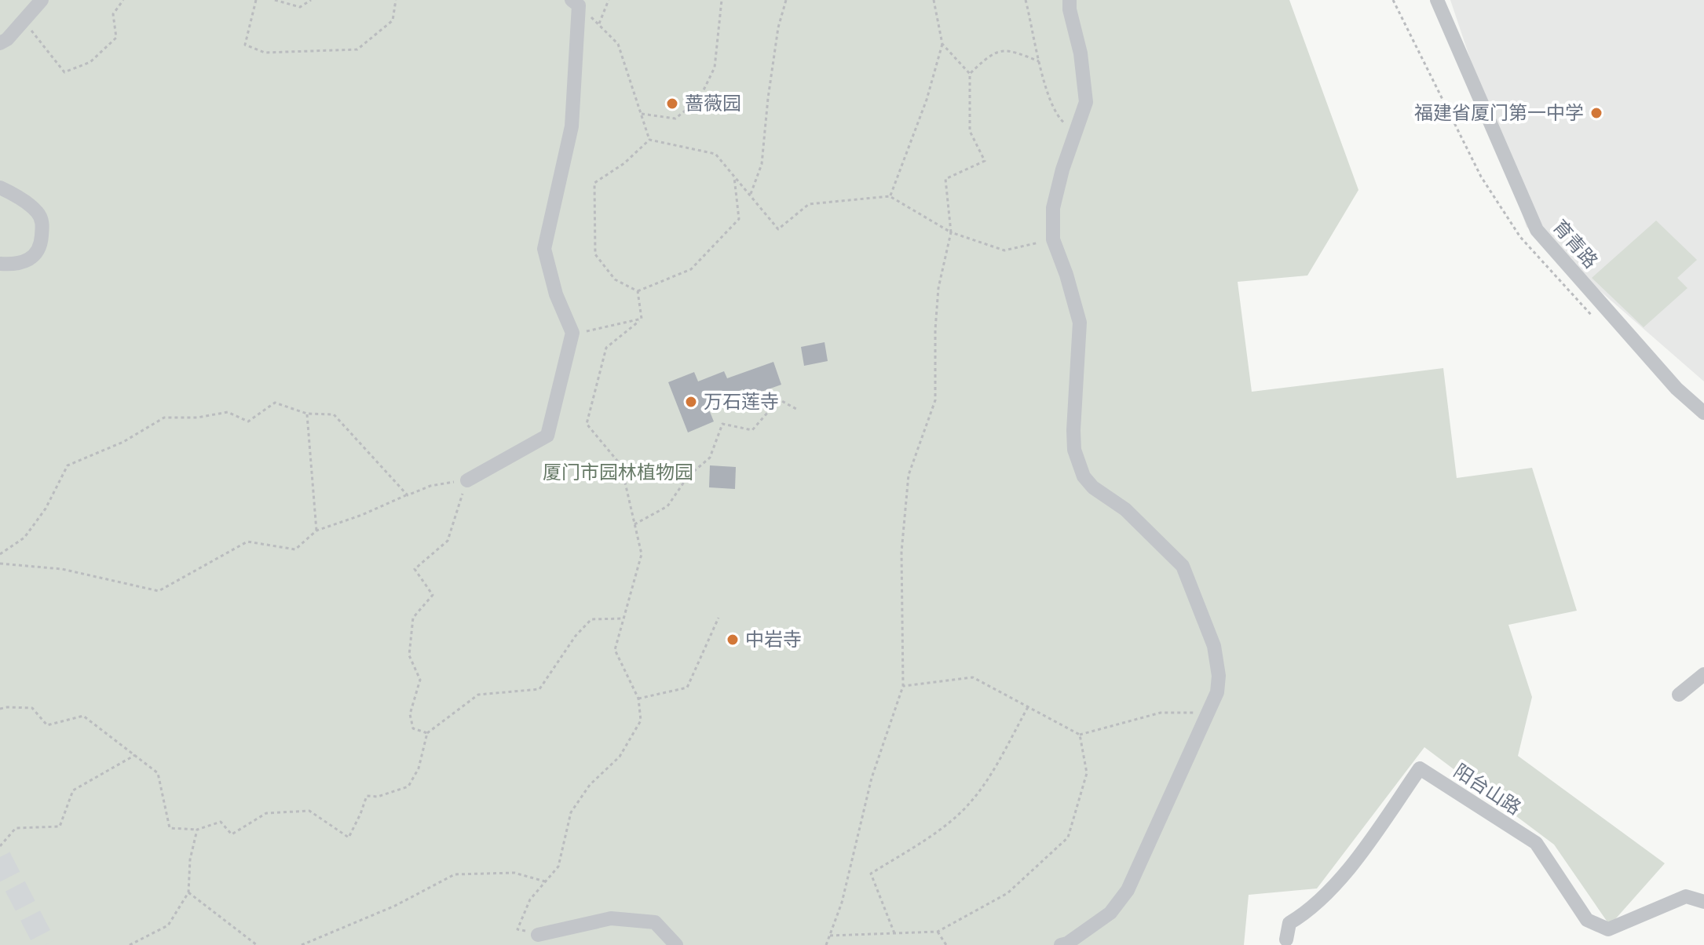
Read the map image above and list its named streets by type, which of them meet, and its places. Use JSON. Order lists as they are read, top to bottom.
{
  "streets": {
    "street": ["育青路", "阳台山路"]
  },
  "parks": ["厦门市园林植物园"],
  "places": [
    "蔷薇园",
    "福建省厦门第一中学",
    "万石莲寺",
    "中岩寺"
  ]
}
